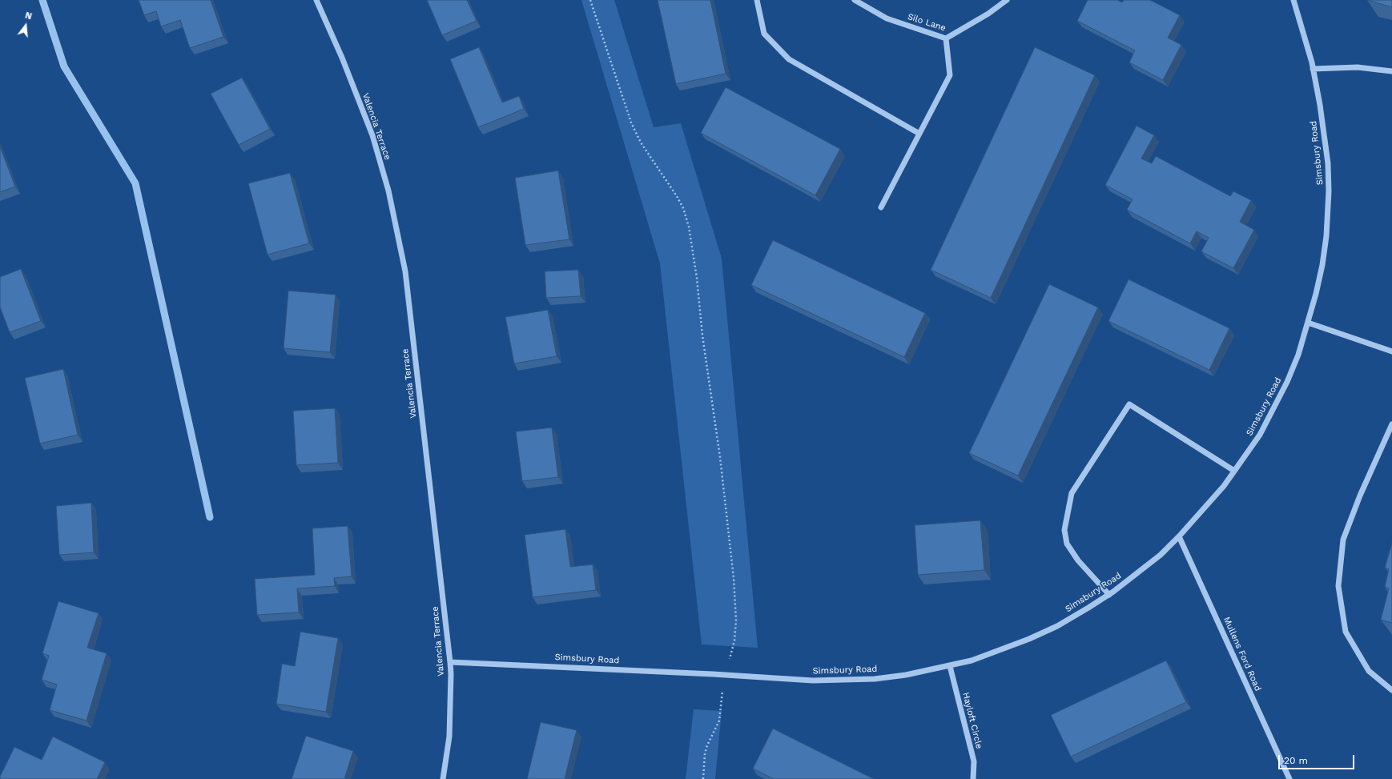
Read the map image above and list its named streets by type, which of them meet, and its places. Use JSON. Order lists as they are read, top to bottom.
{
  "streets": {
    "street": [
      "Silo Lane",
      "Valencia Terrace",
      "Simsbury Road",
      "Mullens Ford Road",
      "Hayloft Circle"
    ]
  },
  "crossings": [
    ["Valencia Terrace", "Simsbury Road"],
    ["Simsbury Road", "Mullens Ford Road"],
    ["Simsbury Road", "Hayloft Circle"]
  ],
  "scale_bar": "20 m",
  "north": "top"
}
